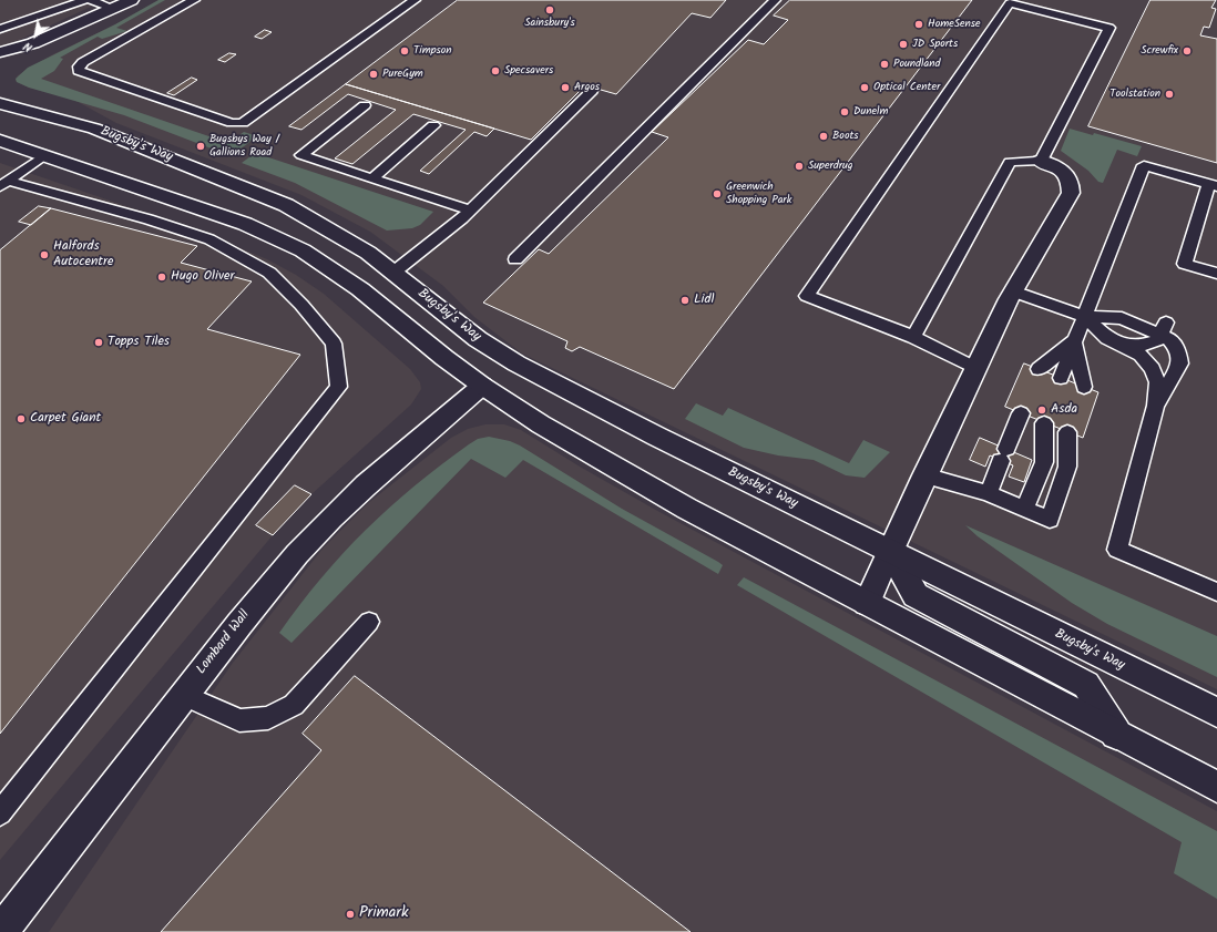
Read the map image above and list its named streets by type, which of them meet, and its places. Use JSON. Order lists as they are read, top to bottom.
{
  "streets": {
    "street": ["Bugsby's Way", "Lombard Wall"]
  },
  "places": [
    "Sainsbury's",
    "HomeSense",
    "JD Sports",
    "Timpson",
    "Screwfix",
    "Poundland",
    "Specsavers",
    "PureGym",
    "Argos",
    "Optical Center",
    "Toolstation",
    "Dunelm",
    "Boots",
    "Bugsbys Way / Gallions Road",
    "Superdrug",
    "Greenwich Shopping Park",
    "Halfords Autocentre",
    "Hugo Oliver",
    "Lidl",
    "Topps Tiles",
    "Asda",
    "Carpet Giant",
    "Primark"
  ],
  "north": "bottom left"
}
